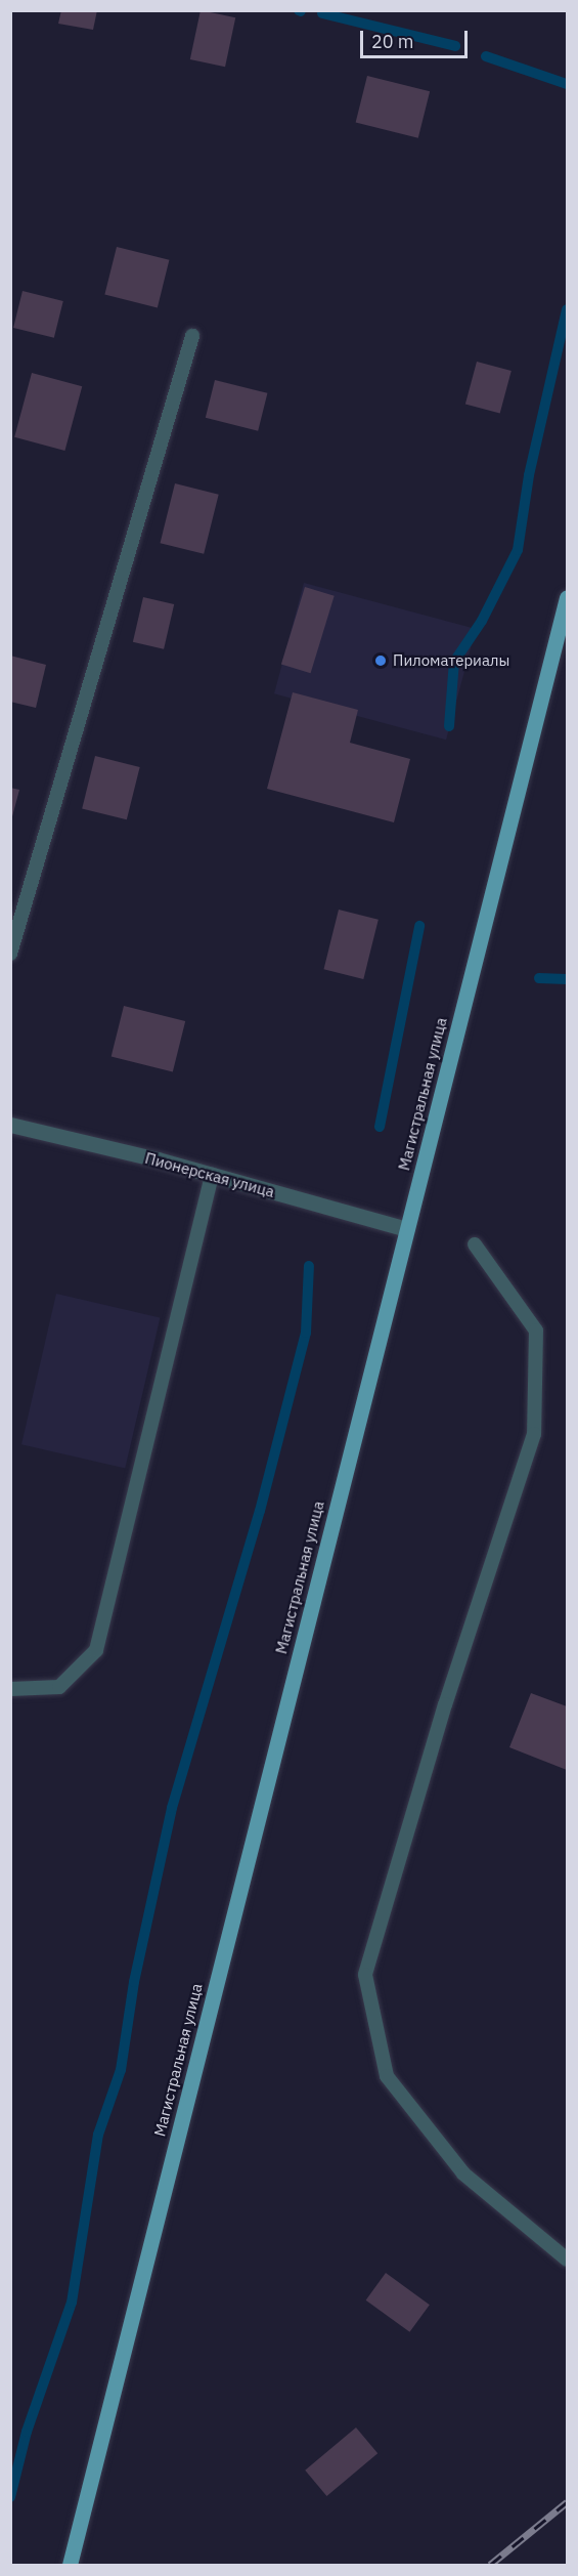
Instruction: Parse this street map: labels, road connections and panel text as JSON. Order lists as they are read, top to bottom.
{
  "streets": {
    "main road": ["Магистральная улица"],
    "street": ["Пионерская улица"]
  },
  "crossings": [
    ["Магистральная улица", "Пионерская улица"]
  ],
  "places": ["Пиломатериалы"],
  "scale_bar": "20 m"
}
